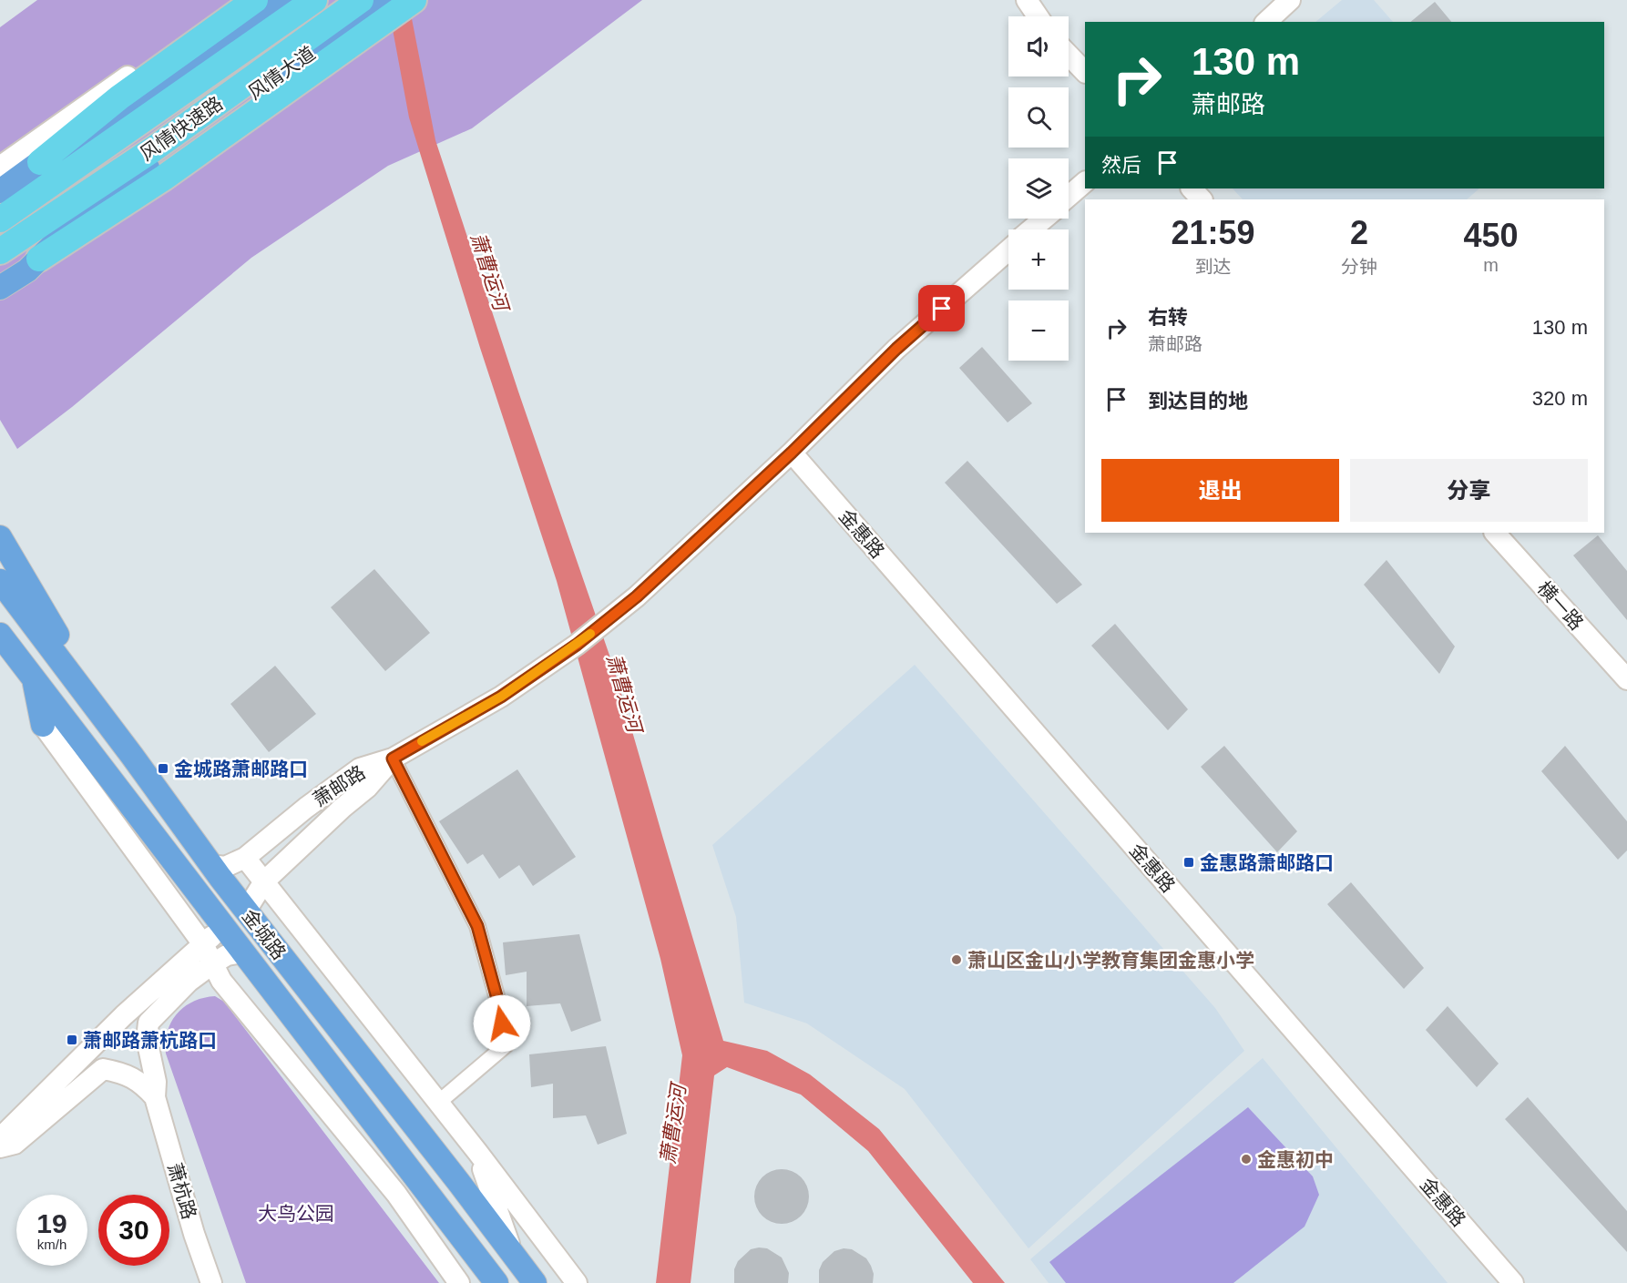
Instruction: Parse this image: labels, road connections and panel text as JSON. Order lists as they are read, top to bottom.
{
  "streets": {
    "highway": ["风情快速路"],
    "main road": [
      "金惠路",
      "横一路",
      "萧邮路",
      "金城路",
      "萧杭路"
    ]
  },
  "crossings": [
    ["金惠路", "萧邮路"],
    ["萧邮路", "金城路"]
  ],
  "water": ["萧曹运河"],
  "parks": ["大鸟公园"],
  "places": {
    "transit": ["金城路萧邮路口", "金惠路萧邮路口", "萧邮路萧杭路口"],
    "other": ["萧山区金山小学教育集团金惠小学", "金惠初中"]
  },
  "page": {
    "map_buttons": ["+", "−"],
    "turn": ["130 m", "萧邮路"],
    "then": "然后",
    "eta": [
      "21:59",
      "到达",
      "2",
      "分钟",
      "450",
      "m"
    ],
    "list": [
      {
        "name": "右转",
        "note": "萧邮路",
        "value": "130 m"
      },
      {
        "name": "到达目的地",
        "value": "320 m"
      }
    ],
    "buttons": ["退出", "分享"],
    "speed": "19 km/h",
    "limit": "30"
  }
}
